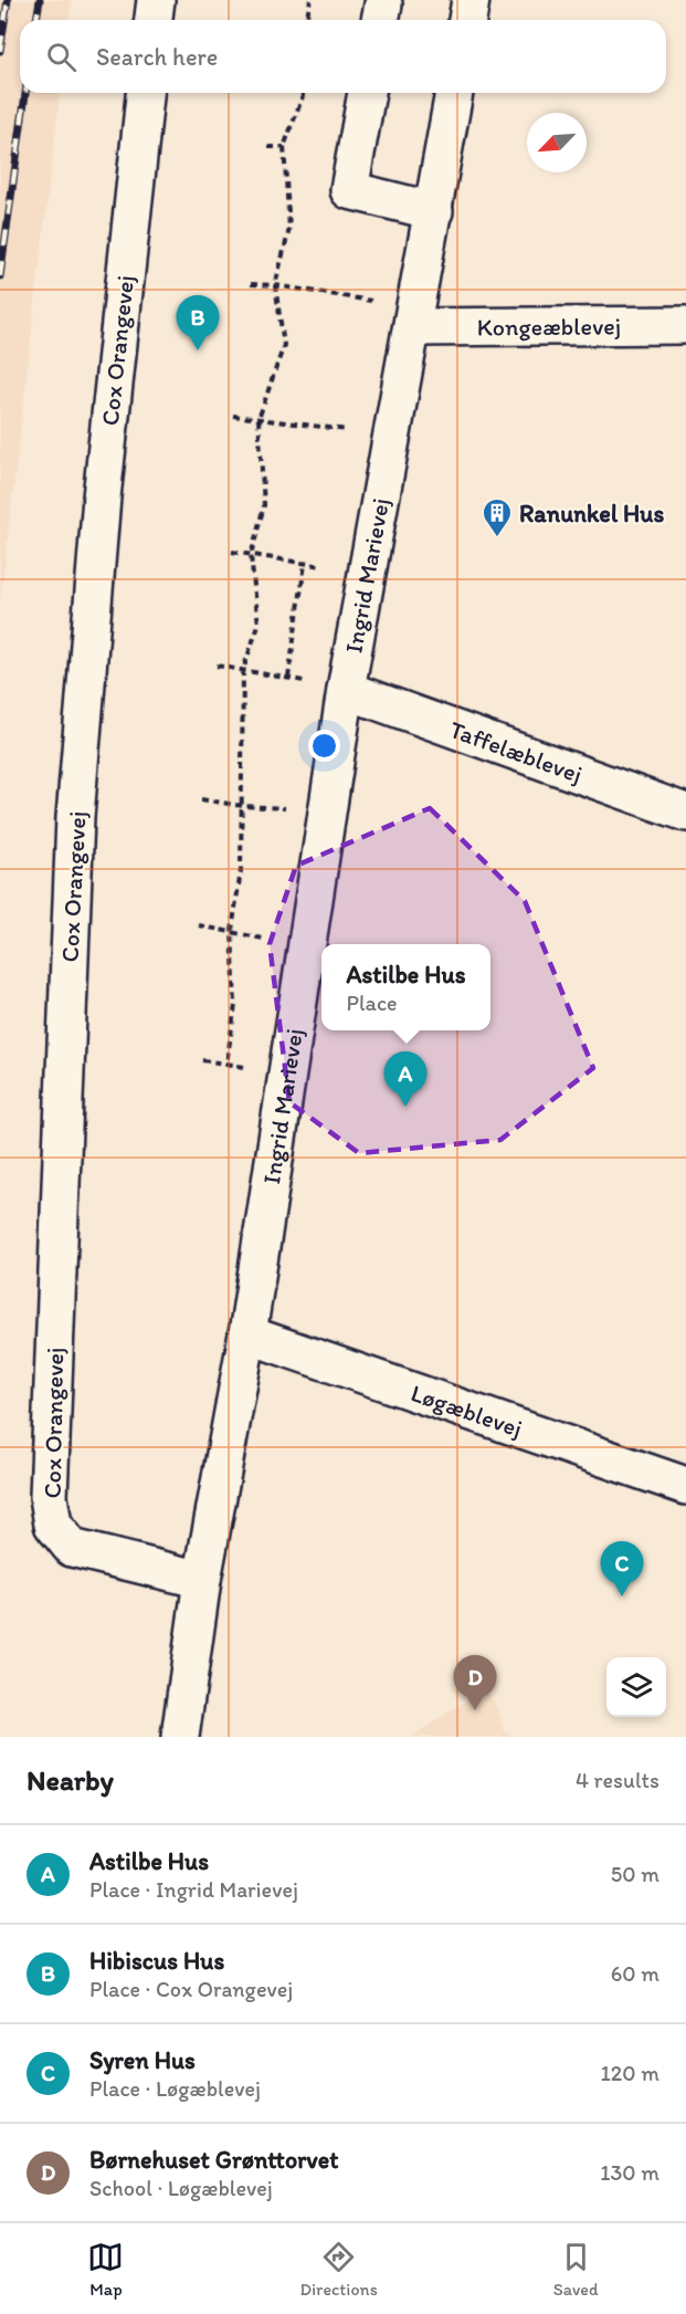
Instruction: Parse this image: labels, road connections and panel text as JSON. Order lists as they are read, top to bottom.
{
  "streets": {
    "street": [
      "Kongeæblevej",
      "Cox Orangevej",
      "Ingrid Marievej",
      "Taffelæblevej",
      "Løgæblevej"
    ]
  },
  "crossings": [
    ["Kongeæblevej", "Ingrid Marievej"],
    ["Cox Orangevej", "Ingrid Marievej"],
    ["Ingrid Marievej", "Taffelæblevej"],
    ["Ingrid Marievej", "Løgæblevej"]
  ],
  "places": {
    "building": ["Ranunkel Hus"]
  },
  "north": "bottom left",
  "page": {
    "search": "Search here",
    "pins": [
      "B",
      "A",
      "C",
      "D"
    ],
    "popup": ["Astilbe Hus", "Place"],
    "heading": ["Nearby", "4 results"],
    "list": [
      {
        "mark": "A",
        "name": "Astilbe Hus",
        "note": "Place · Ingrid Marievej",
        "value": "50 m"
      },
      {
        "mark": "B",
        "name": "Hibiscus Hus",
        "note": "Place · Cox Orangevej",
        "value": "60 m"
      },
      {
        "mark": "C",
        "name": "Syren Hus",
        "note": "Place · Løgæblevej",
        "value": "120 m"
      },
      {
        "mark": "D",
        "name": "Børnehuset Grønttorvet",
        "note": "School · Løgæblevej",
        "value": "130 m"
      }
    ],
    "nav": ["Map", "Directions", "Saved"]
  }
}
